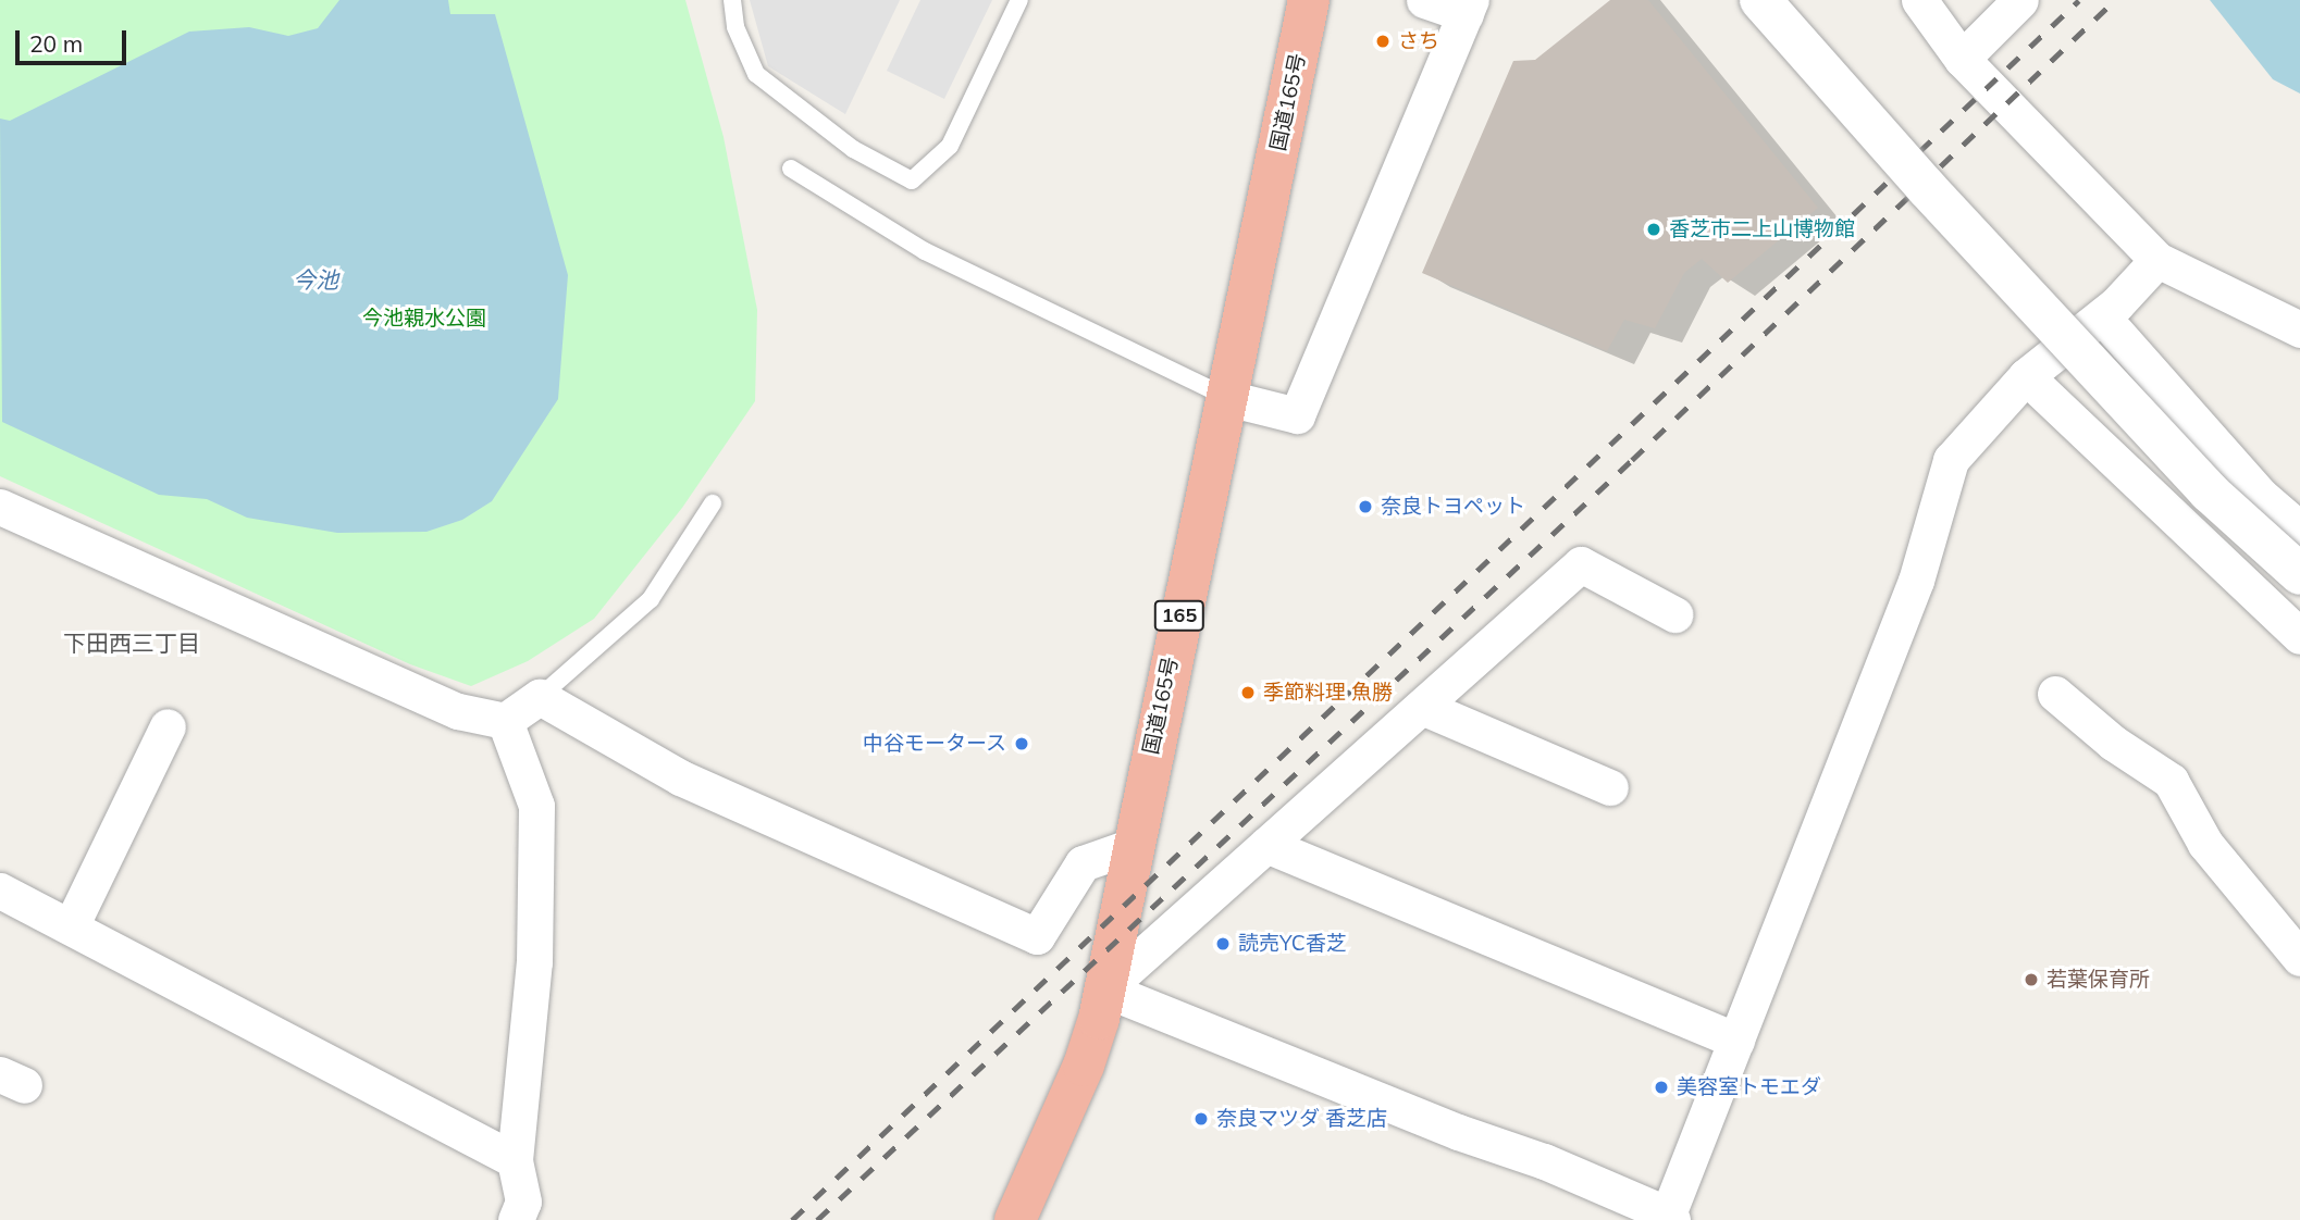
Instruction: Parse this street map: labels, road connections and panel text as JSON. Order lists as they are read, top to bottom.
{
  "streets": {
    "highway": ["国道165号", "165"]
  },
  "districts": ["下田西三丁目"],
  "water": ["今池"],
  "parks": ["今池親水公園"],
  "places": [
    "さち",
    "香芝市二上山博物館",
    "奈良トヨペット",
    "季節料理 魚勝",
    "中谷モータース",
    "読売YC香芝",
    "若葉保育所",
    "美容室トモエダ",
    "奈良マツダ 香芝店"
  ],
  "scale_bar": "20 m"
}
